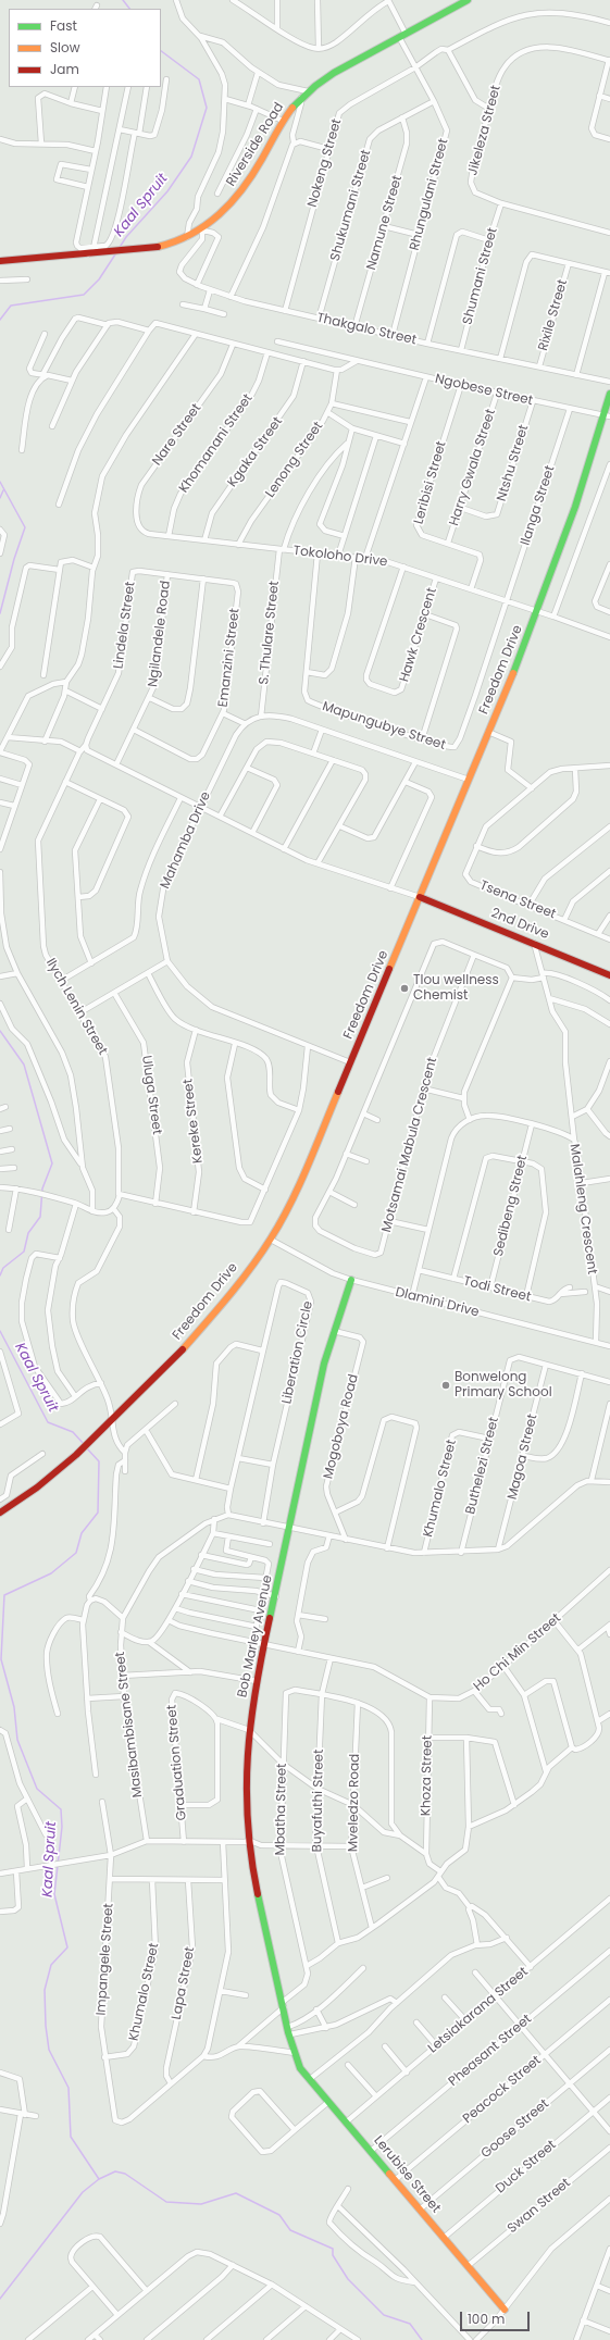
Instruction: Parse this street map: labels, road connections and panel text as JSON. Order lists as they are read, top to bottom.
{
  "streets": {
    "street": [
      "Jikeleza Street",
      "Riverside Road",
      "Nokeng Street",
      "Rhungulani Street",
      "Shukumani Street",
      "Namune Street",
      "Shumani Street",
      "Rixile Street",
      "Thakgalo Street",
      "Ngobese Street",
      "Nare Street",
      "Khomanani Street",
      "Kgaka Street",
      "Lenong Street",
      "Ntshu Street",
      "Harry Gwala Street",
      "Leribisi Street",
      "Ilanga Street",
      "Tokoloho Drive",
      "Lindela Street",
      "S. Thulare Street",
      "Ngilandele Road",
      "Hawk Crescent",
      "Emanzini Street",
      "Freedom Drive",
      "Mapungubye Street",
      "Mahamba Drive",
      "Tsena Street",
      "2nd Drive",
      "Ilych Lenin Street",
      "Uluga Street",
      "Kereke Street",
      "Motsamai Mabula Crescent",
      "Sedibeng Street",
      "Malahleng Crescent",
      "Todi Street",
      "Dlamini Drive",
      "Liberation Circle",
      "Mogoboya Road",
      "Magoa Street",
      "Buthelezi Street",
      "Khumalo Street",
      "Bob Marley Avenue",
      "Ho Chi Min Street",
      "Masibambisane Street",
      "Graduation Street",
      "Khoza Street",
      "Buyafuthi Street",
      "Mveledzo Road",
      "Mbatha Street",
      "Impangele Street",
      "Lapa Street",
      "Letsiakarana Street",
      "Pheasant Street",
      "Peacock Street",
      "Goose Street",
      "Duck Street",
      "Lerubise Street",
      "Swan Street"
    ]
  },
  "crossings": [
    ["Jikeleza Street", "Shumani Street"],
    ["Riverside Road", "Rhungulani Street"],
    ["Riverside Road", "Thakgalo Street"],
    ["Nokeng Street", "Rhungulani Street"],
    ["Nokeng Street", "Thakgalo Street"],
    ["Rhungulani Street", "Shukumani Street"],
    ["Rhungulani Street", "Thakgalo Street"],
    ["Shukumani Street", "Namune Street"],
    ["Shukumani Street", "Thakgalo Street"],
    ["Namune Street", "Thakgalo Street"],
    ["Shumani Street", "Thakgalo Street"],
    ["Rixile Street", "Thakgalo Street"],
    ["Ngobese Street", "Ntshu Street"],
    ["Ngobese Street", "Harry Gwala Street"],
    ["Ngobese Street", "Leribisi Street"],
    ["Ngobese Street", "Ilanga Street"],
    ["Ngobese Street", "Freedom Drive"],
    ["Nare Street", "Tokoloho Drive"],
    ["Khomanani Street", "Tokoloho Drive"],
    ["Kgaka Street", "Tokoloho Drive"],
    ["Lenong Street", "Tokoloho Drive"],
    ["Ntshu Street", "Harry Gwala Street"],
    ["Harry Gwala Street", "Leribisi Street"],
    ["Leribisi Street", "Tokoloho Drive"],
    ["Ilanga Street", "Tokoloho Drive"],
    ["Ilanga Street", "Mapungubye Street"],
    ["Tokoloho Drive", "S. Thulare Street"],
    ["Tokoloho Drive", "Hawk Crescent"],
    ["Tokoloho Drive", "Freedom Drive"],
    ["Tokoloho Drive", "Mapungubye Street"],
    ["Lindela Street", "Emanzini Street"],
    ["Lindela Street", "Ilych Lenin Street"],
    ["Ngilandele Road", "Emanzini Street"],
    ["Freedom Drive", "Mahamba Drive"],
    ["Freedom Drive", "2nd Drive"],
    ["Freedom Drive", "Dlamini Drive"],
    ["Sedibeng Street", "Malahleng Crescent"],
    ["Sedibeng Street", "Todi Street"],
    ["Malahleng Crescent", "Todi Street"],
    ["Malahleng Crescent", "Dlamini Drive"],
    ["Dlamini Drive", "Bob Marley Avenue"],
    ["Liberation Circle", "Masibambisane Street"],
    ["Mogoboya Road", "Bob Marley Avenue"],
    ["Mogoboya Road", "Masibambisane Street"],
    ["Magoa Street", "Buthelezi Street"],
    ["Magoa Street", "Masibambisane Street"],
    ["Buthelezi Street", "Khumalo Street"],
    ["Buthelezi Street", "Masibambisane Street"],
    ["Khumalo Street", "Masibambisane Street"],
    ["Khumalo Street", "Impangele Street"],
    ["Bob Marley Avenue", "Ho Chi Min Street"],
    ["Bob Marley Avenue", "Masibambisane Street"],
    ["Bob Marley Avenue", "Mbatha Street"],
    ["Bob Marley Avenue", "Lerubise Street"],
    ["Ho Chi Min Street", "Khoza Street"],
    ["Ho Chi Min Street", "Buyafuthi Street"],
    ["Buyafuthi Street", "Mbatha Street"],
    ["Impangele Street", "Lapa Street"],
    ["Letsiakarana Street", "Lerubise Street"],
    ["Pheasant Street", "Lerubise Street"],
    ["Peacock Street", "Lerubise Street"],
    ["Goose Street", "Lerubise Street"],
    ["Duck Street", "Lerubise Street"],
    ["Lerubise Street", "Swan Street"]
  ],
  "water": ["Kaal Spruit"],
  "places": ["Tlou wellness Chemist", "Bonwelong Primary School"],
  "legend": ["Fast", "Slow", "Jam"],
  "scale_bar": "100 m"
}
